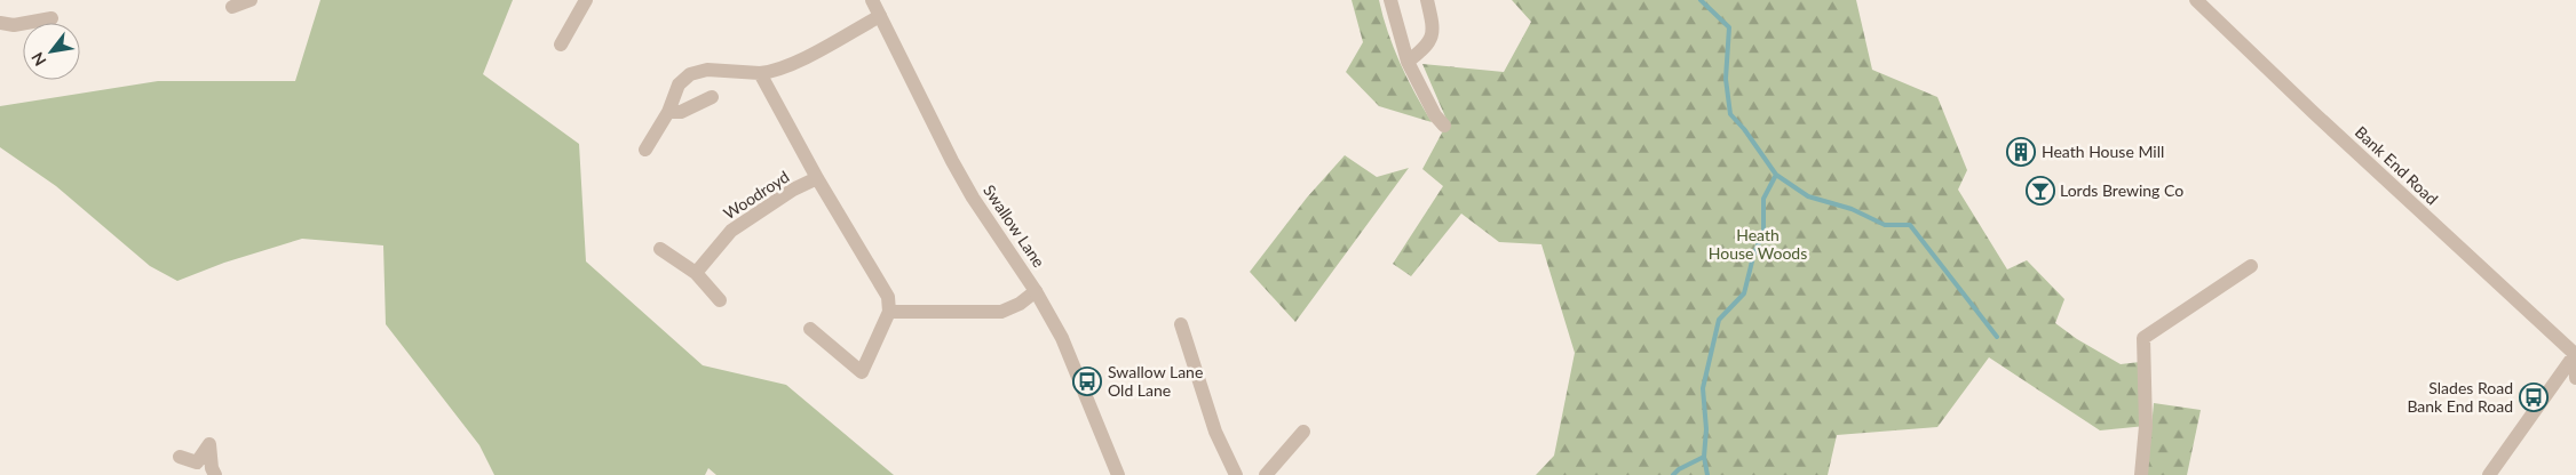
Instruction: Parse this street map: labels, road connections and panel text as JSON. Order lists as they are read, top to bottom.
{
  "streets": {
    "street": ["Bank End Road", "Woodroyd", "Swallow Lane"]
  },
  "parks": ["Heath House Woods"],
  "places": {
    "building": ["Heath House Mill"],
    "bar": ["Lords Brewing Co"],
    "bus stop": ["Swallow Lane Old Lane", "Slades Road Bank End Road"]
  },
  "north": "bottom left"
}
